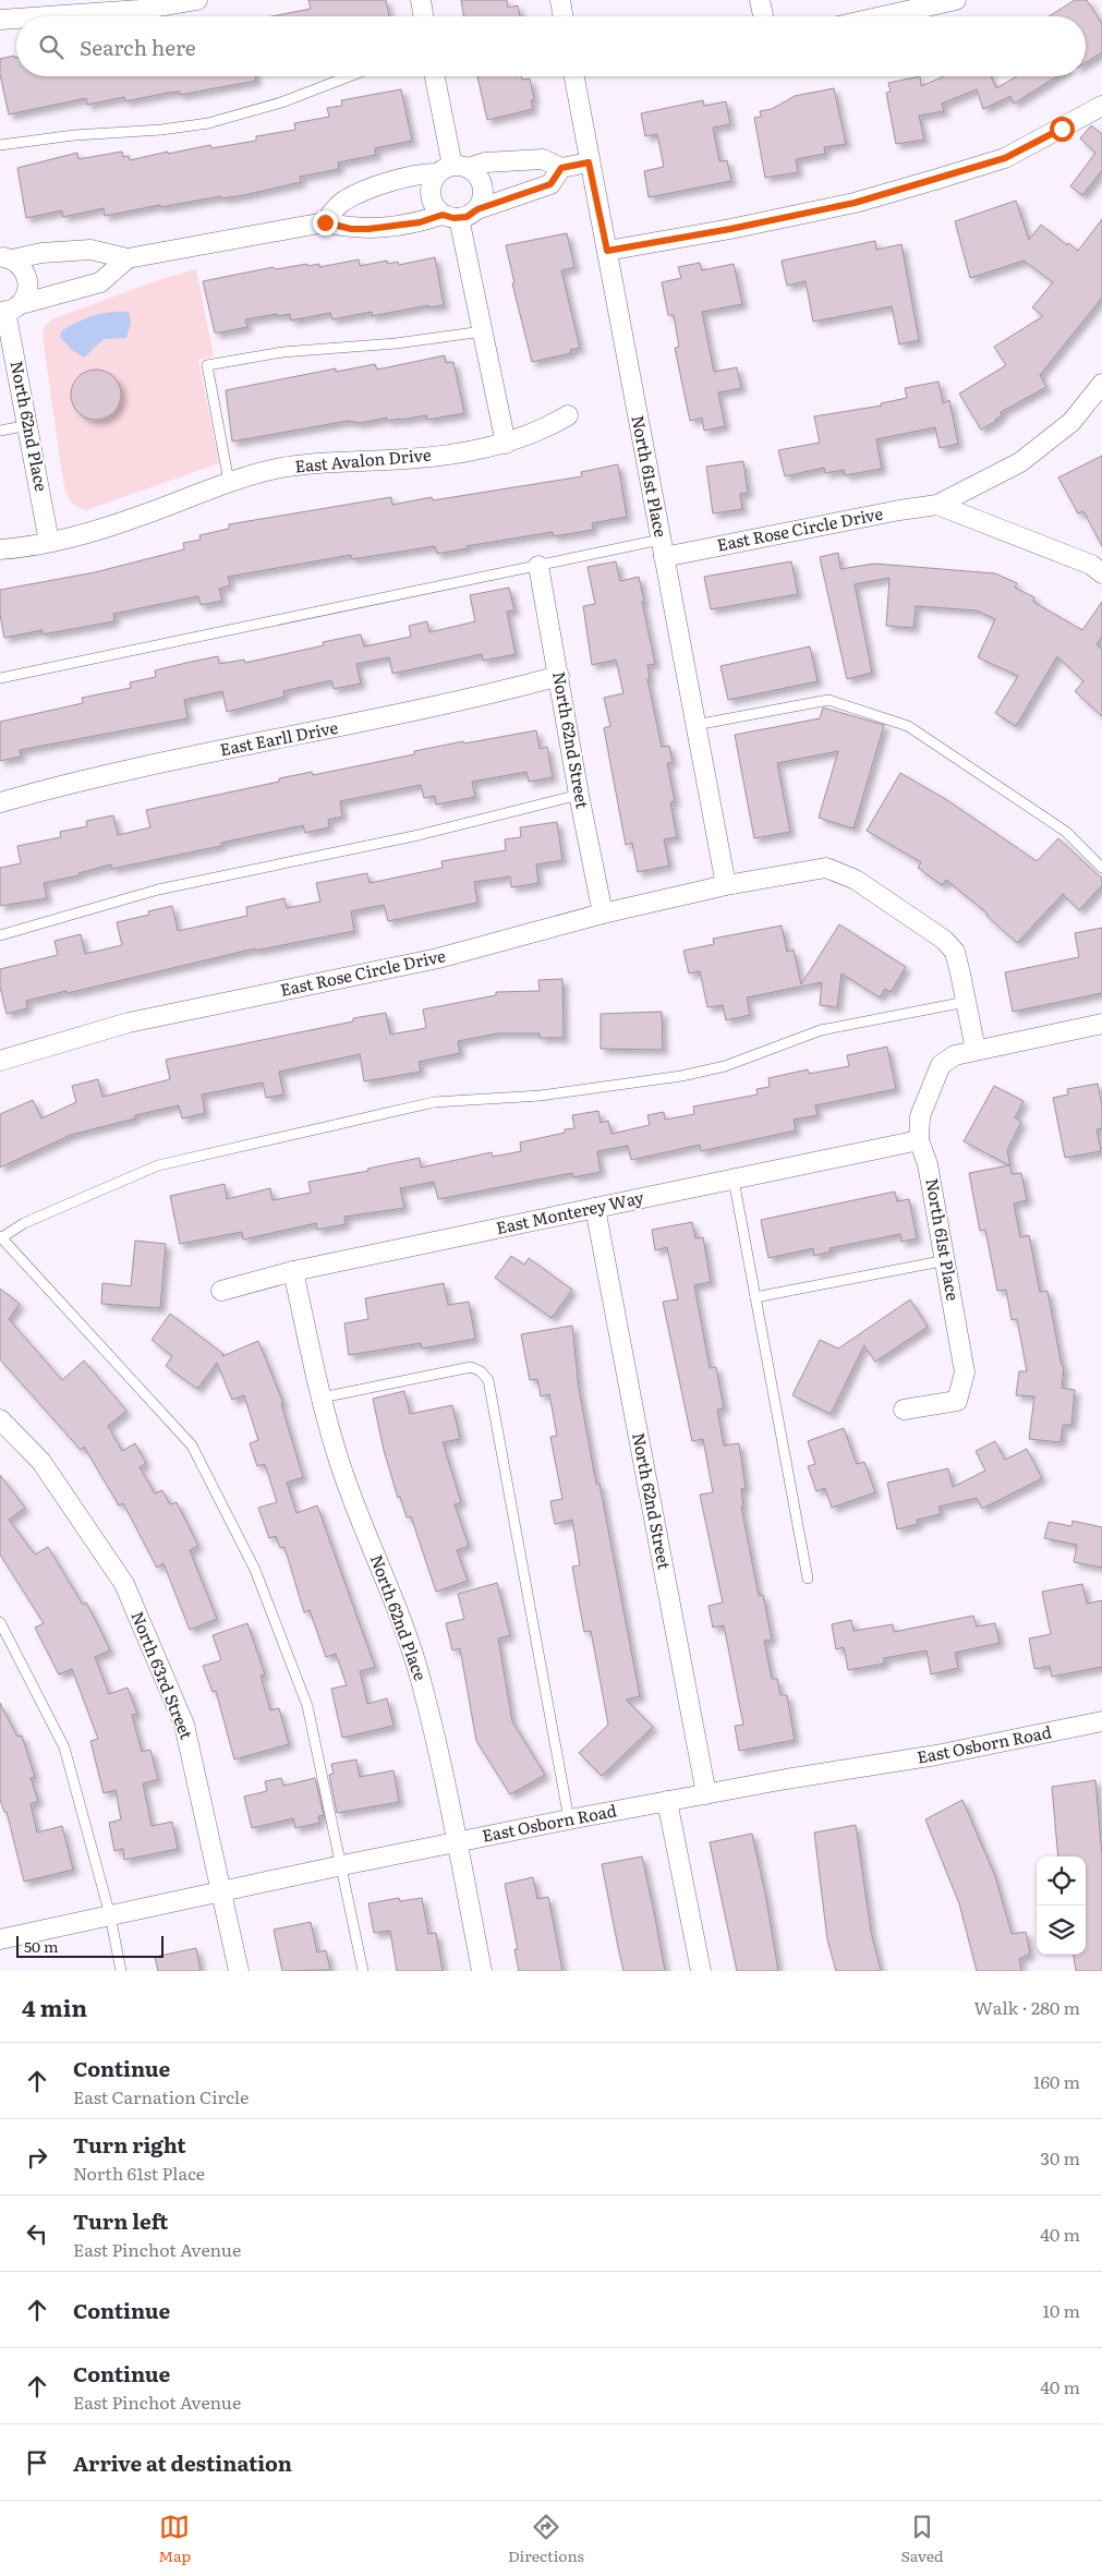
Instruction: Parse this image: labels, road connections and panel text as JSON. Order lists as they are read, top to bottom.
{
  "streets": {
    "street": [
      "North 62nd Place",
      "East Avalon Drive",
      "North 61st Place",
      "East Rose Circle Drive",
      "East Earll Drive",
      "North 62nd Street",
      "East Monterey Way",
      "North 63rd Street",
      "East Osborn Road"
    ]
  },
  "crossings": [
    ["North 62nd Place", "East Avalon Drive"],
    ["North 62nd Place", "East Monterey Way"],
    ["North 62nd Place", "East Osborn Road"],
    ["North 61st Place", "East Rose Circle Drive"],
    ["North 61st Place", "East Monterey Way"],
    ["East Rose Circle Drive", "North 62nd Street"],
    ["East Earll Drive", "North 62nd Street"],
    ["North 62nd Street", "East Monterey Way"],
    ["North 62nd Street", "East Osborn Road"],
    ["North 63rd Street", "East Osborn Road"]
  ],
  "scale_bar": "50 m",
  "page": {
    "search": "Search here",
    "scale": "50 m",
    "heading": ["4 min", "Walk · 280 m"],
    "list": [
      ["Continue", "East Carnation Circle", "160 m"],
      ["Turn right", "North 61st Place", "30 m"],
      ["Turn left", "East Pinchot Avenue", "40 m"],
      ["Continue", "10 m"],
      ["Continue", "East Pinchot Avenue", "40 m"],
      "Arrive at destination"
    ],
    "nav": ["Map", "Directions", "Saved"]
  }
}
